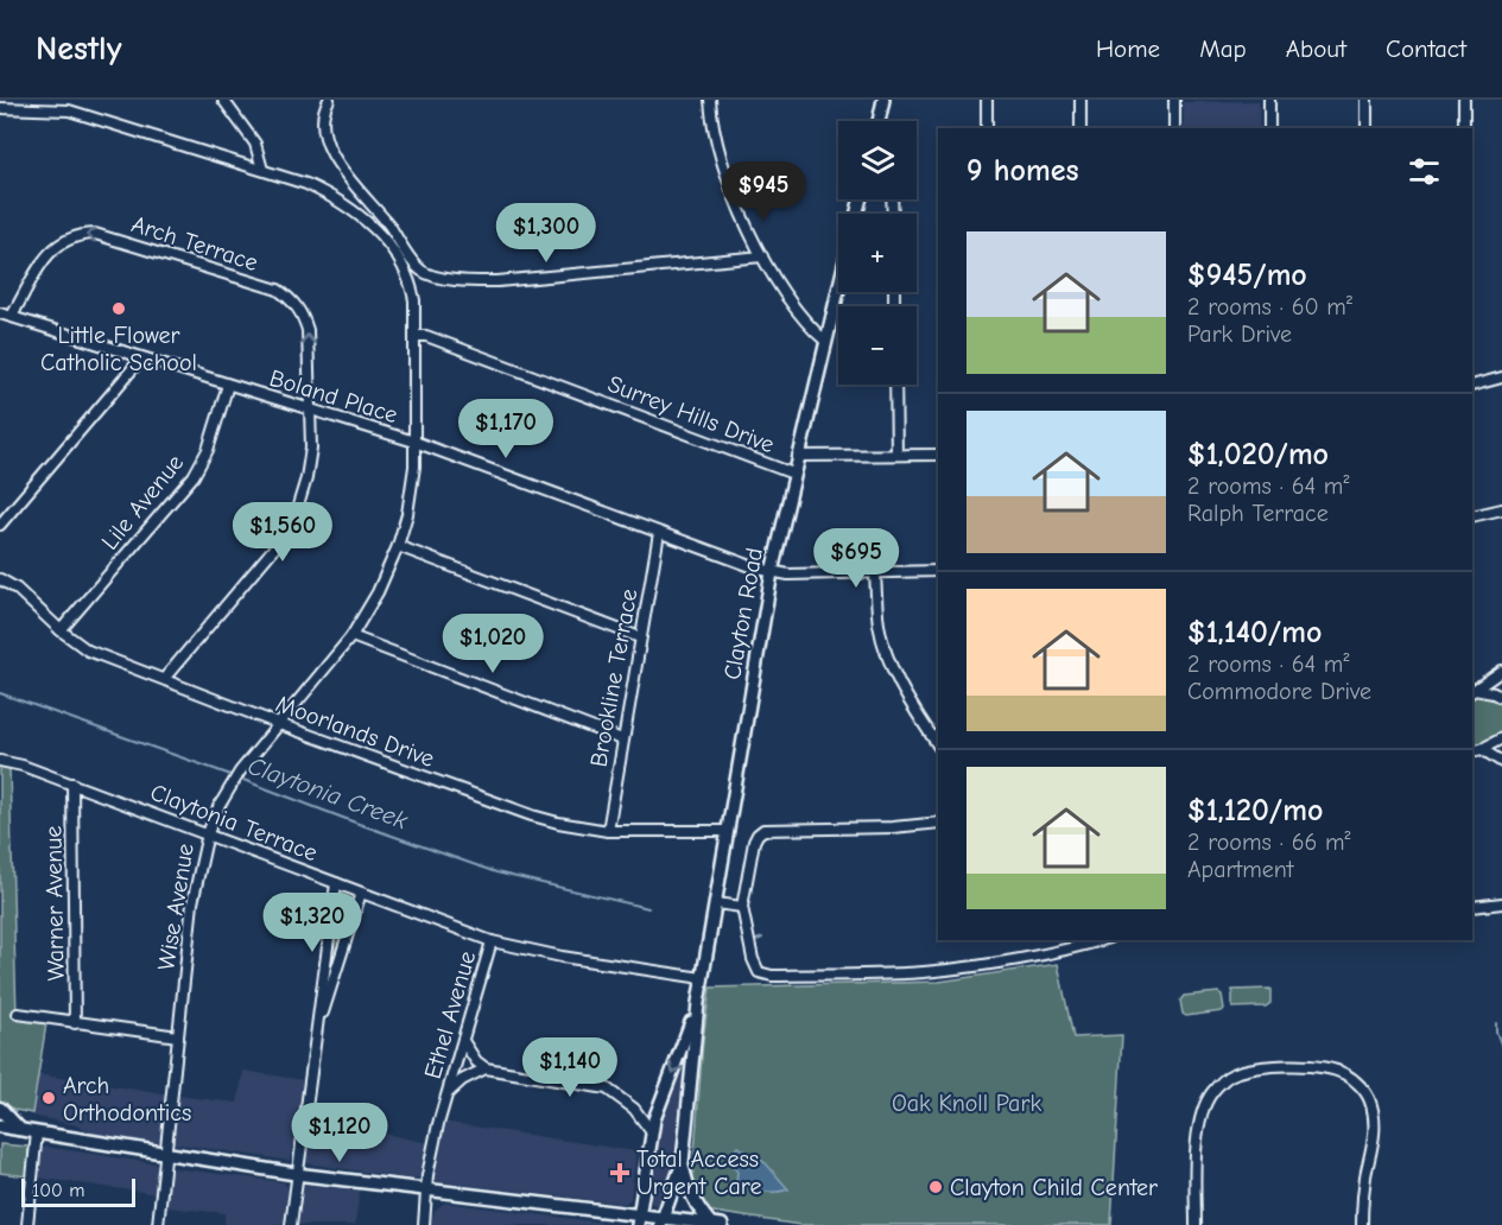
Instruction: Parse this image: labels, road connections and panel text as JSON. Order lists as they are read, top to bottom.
{
  "streets": {
    "main road": ["Clayton Road"],
    "street": [
      "Arch Terrace",
      "Boland Place",
      "Surrey Hills Drive",
      "Lile Avenue",
      "Brookline Terrace",
      "Moorlands Drive",
      "Claytonia Terrace",
      "Warner Avenue",
      "Wise Avenue",
      "Ethel Avenue"
    ]
  },
  "crossings": [
    ["Arch Terrace", "Boland Place"],
    ["Arch Terrace", "Moorlands Drive"],
    ["Boland Place", "Lile Avenue"],
    ["Boland Place", "Clayton Road"],
    ["Boland Place", "Brookline Terrace"],
    ["Boland Place", "Wise Avenue"],
    ["Surrey Hills Drive", "Clayton Road"],
    ["Surrey Hills Drive", "Wise Avenue"],
    ["Lile Avenue", "Moorlands Drive"],
    ["Clayton Road", "Moorlands Drive"],
    ["Clayton Road", "Claytonia Terrace"],
    ["Brookline Terrace", "Moorlands Drive"],
    ["Moorlands Drive", "Wise Avenue"],
    ["Claytonia Terrace", "Warner Avenue"],
    ["Claytonia Terrace", "Wise Avenue"],
    ["Claytonia Terrace", "Ethel Avenue"]
  ],
  "water": ["Claytonia Creek"],
  "parks": ["Oak Knoll Park"],
  "places": {
    "other": ["Little Flower Catholic School", "Arch Orthodontics", "Clayton Child Center"],
    "health": ["Total Access Urgent Care"]
  },
  "scale_bar": "100 m",
  "page": {
    "header": "Nestly",
    "nav": [
      "Home",
      "Map",
      "About",
      "Contact"
    ],
    "map_buttons": ["+", "−"],
    "heading": "9 homes",
    "price": [
      "$945",
      "$1,300",
      "$1,170",
      "$1,560",
      "$695",
      "$1,020",
      "$1,320",
      "$1,140",
      "$1,120"
    ],
    "list": [
      {
        "name": "$945/mo",
        "note": "2 rooms · 60 m² · Park Drive"
      },
      {
        "name": "$1,020/mo",
        "note": "2 rooms · 64 m² · Ralph Terrace"
      },
      {
        "name": "$1,140/mo",
        "note": "2 rooms · 64 m² · Commodore Drive"
      },
      {
        "name": "$1,120/mo",
        "note": "2 rooms · 66 m² · Apartment"
      }
    ],
    "scale": "100 m"
  }
}
